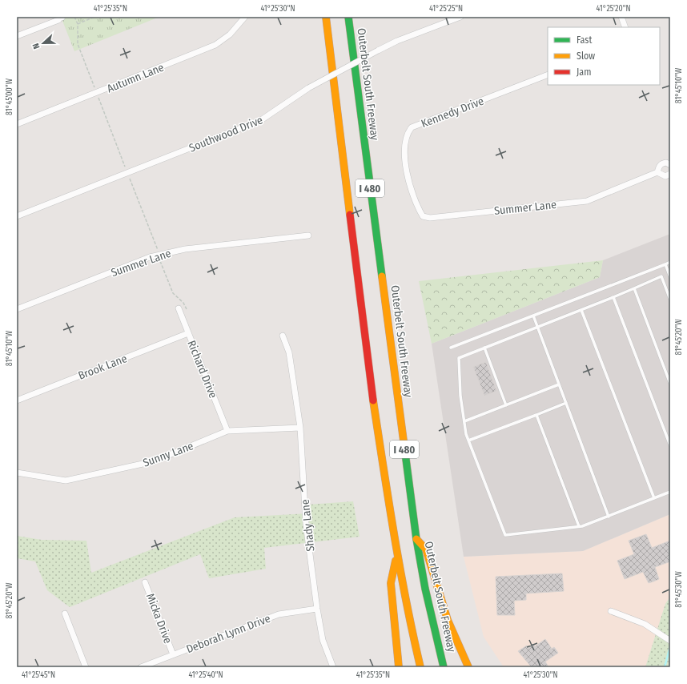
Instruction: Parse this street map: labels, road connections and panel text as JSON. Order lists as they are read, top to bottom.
{
  "streets": {
    "highway": ["Outerbelt South Freeway", "I 480"],
    "street": [
      "Autumn Lane",
      "Kennedy Drive",
      "Southwood Drive",
      "Summer Lane",
      "Brook Lane",
      "Richard Drive",
      "Sunny Lane",
      "Shady Lane",
      "Micka Drive",
      "Deborah Lynn Drive"
    ]
  },
  "crossings": [
    ["Kennedy Drive", "Summer Lane"],
    ["Brook Lane", "Richard Drive"],
    ["Richard Drive", "Sunny Lane"],
    ["Sunny Lane", "Shady Lane"],
    ["Shady Lane", "Deborah Lynn Drive"],
    ["Micka Drive", "Deborah Lynn Drive"]
  ],
  "legend": ["Fast", "Slow", "Jam"],
  "north": "left",
  "coordinates": [
    "41°25'35\"N",
    "41°25'30\"N",
    "41°25'25\"N",
    "41°25'20\"N",
    "81°45'10\"W",
    "81°45'00\"W",
    "81°45'20\"W",
    "81°45'30\"W",
    "41°25'45\"N",
    "41°25'40\"N"
  ]
}
